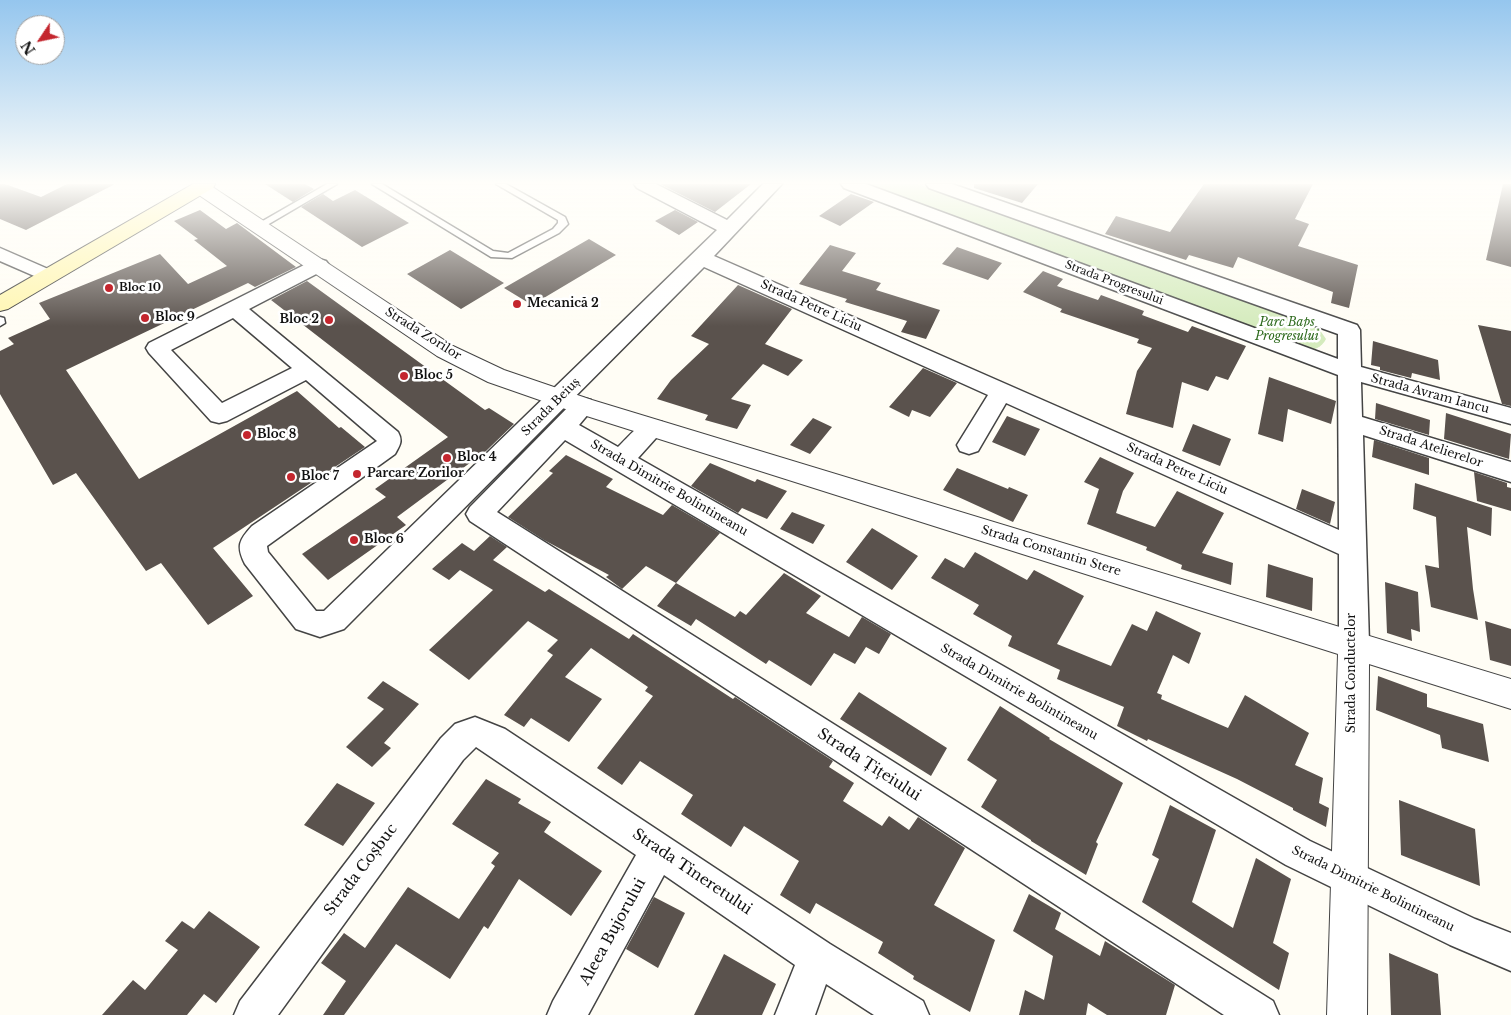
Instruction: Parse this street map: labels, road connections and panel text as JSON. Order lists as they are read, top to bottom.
{
  "streets": {
    "street": [
      "Strada Progresului",
      "Strada Petre Liciu",
      "Strada Zorilor",
      "Strada Avram Iancu",
      "Strada Beiuș",
      "Strada Atelierelor",
      "Strada Dimitrie Bolintineanu",
      "Strada Constantin Stere",
      "Strada Conductelor",
      "Strada Țițeiului",
      "Strada Coșbuc",
      "Strada Tineretului",
      "Aleea Bujorului"
    ]
  },
  "crossings": [
    ["Strada Progresului", "Strada Avram Iancu"],
    ["Strada Progresului", "Strada Conductelor"],
    ["Strada Petre Liciu", "Strada Beiuș"],
    ["Strada Petre Liciu", "Strada Conductelor"],
    ["Strada Zorilor", "Strada Beiuș"],
    ["Strada Zorilor", "Strada Dimitrie Bolintineanu"],
    ["Strada Zorilor", "Strada Constantin Stere"],
    ["Strada Zorilor", "Strada Țițeiului"],
    ["Strada Avram Iancu", "Strada Conductelor"],
    ["Strada Beiuș", "Strada Dimitrie Bolintineanu"],
    ["Strada Beiuș", "Strada Constantin Stere"],
    ["Strada Beiuș", "Strada Țițeiului"],
    ["Strada Atelierelor", "Strada Conductelor"],
    ["Strada Dimitrie Bolintineanu", "Strada Constantin Stere"],
    ["Strada Dimitrie Bolintineanu", "Strada Conductelor"],
    ["Strada Dimitrie Bolintineanu", "Strada Țițeiului"],
    ["Strada Constantin Stere", "Strada Conductelor"],
    ["Strada Constantin Stere", "Strada Țițeiului"],
    ["Strada Coșbuc", "Strada Tineretului"],
    ["Strada Tineretului", "Aleea Bujorului"]
  ],
  "parks": ["Parc Baps Progresului"],
  "places": [
    "Bloc 10",
    "Mecanică 2",
    "Bloc 9",
    "Bloc 2",
    "Bloc 5",
    "Bloc 8",
    "Bloc 4",
    "Parcare Zorilor",
    "Bloc 7",
    "Bloc 6"
  ],
  "north": "bottom left"
}
